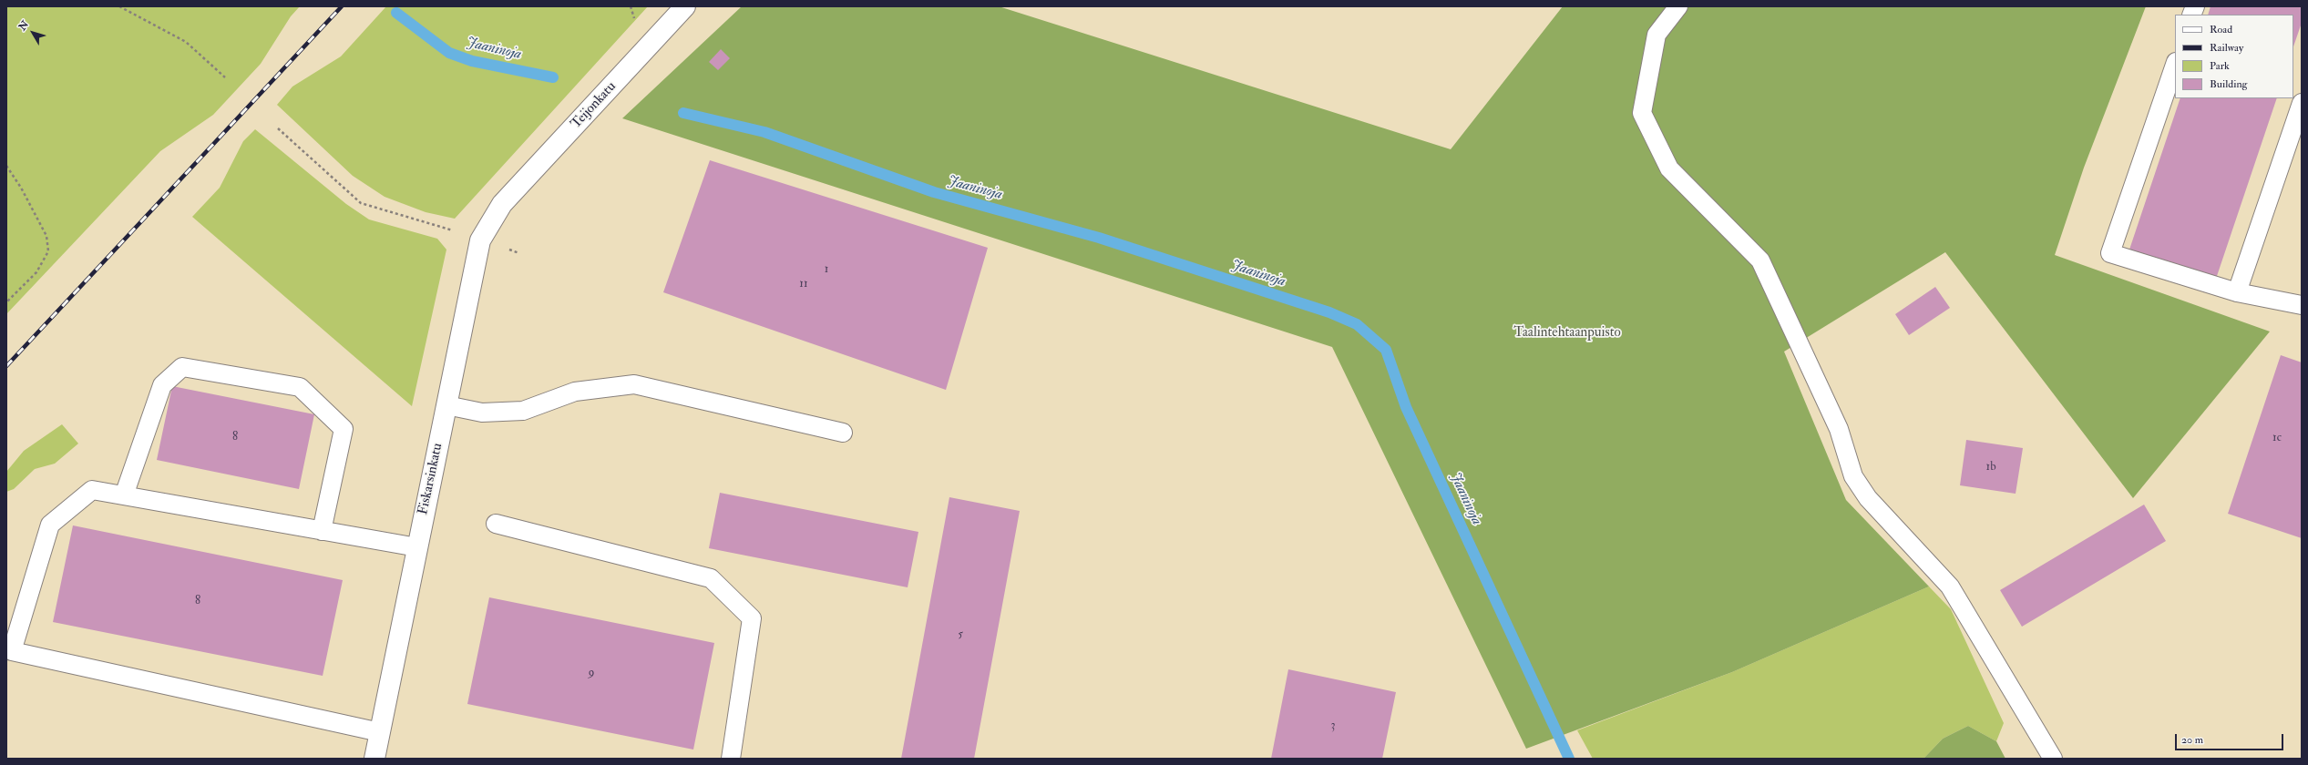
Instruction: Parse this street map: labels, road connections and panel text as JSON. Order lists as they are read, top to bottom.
{
  "streets": {
    "street": ["Teijonkatu", "Fiskarsinkatu"]
  },
  "crossings": [
    ["Teijonkatu", "Fiskarsinkatu"]
  ],
  "water": ["Jaaninoja"],
  "parks": ["Taalintehtaanpuisto"],
  "house_numbers": [
    "1",
    "11",
    "8",
    "1c",
    "1b",
    "8",
    "5",
    "9",
    "3"
  ],
  "legend": [
    "Road",
    "Railway",
    "Park",
    "Building"
  ],
  "scale_bar": "20 m",
  "north": "top left"
}
